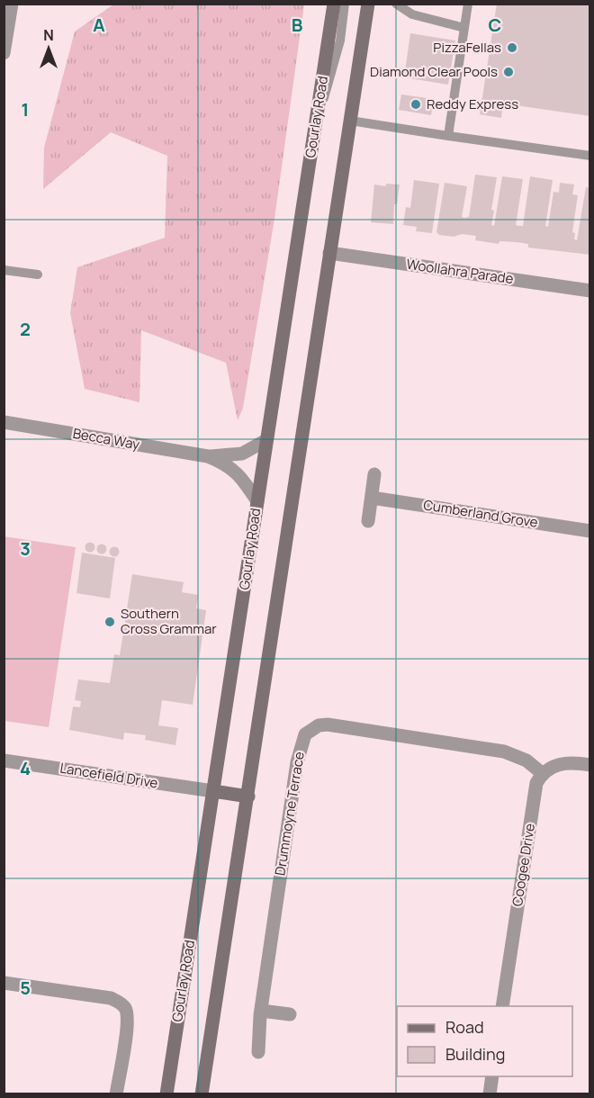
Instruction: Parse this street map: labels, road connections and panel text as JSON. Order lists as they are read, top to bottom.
{
  "streets": {
    "main road": ["Gourlay Road"],
    "street": [
      "Woollahra Parade",
      "Becca Way",
      "Cumberland Grove",
      "Lancefield Drive",
      "Drummoyne Terrace",
      "Coogee Drive"
    ]
  },
  "crossings": [
    ["Gourlay Road", "Becca Way"],
    ["Gourlay Road", "Lancefield Drive"],
    ["Drummoyne Terrace", "Coogee Drive"]
  ],
  "places": [
    "PizzaFellas",
    "Diamond Clear Pools",
    "Reddy Express",
    "Southern Cross Grammar"
  ],
  "legend": ["Road", "Building"],
  "north": "top",
  "grid": {
    "columns": ["A", "B", "C"],
    "rows": [
      "1",
      "2",
      "3",
      "4",
      "5"
    ]
  }
}
